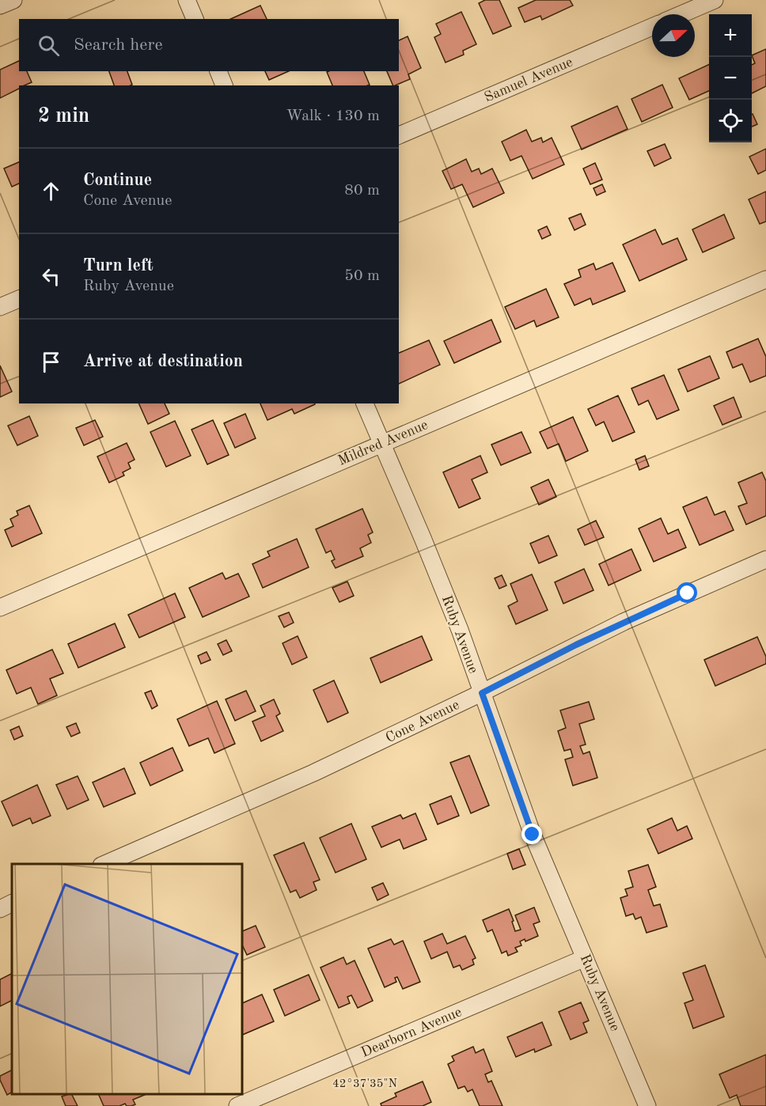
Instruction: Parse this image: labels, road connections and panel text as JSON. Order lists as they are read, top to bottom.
{
  "streets": {
    "street": [
      "Samuel Avenue",
      "Mildred Avenue",
      "Ruby Avenue",
      "Cone Avenue",
      "Dearborn Avenue"
    ]
  },
  "crossings": [
    ["Mildred Avenue", "Ruby Avenue"],
    ["Ruby Avenue", "Cone Avenue"],
    ["Ruby Avenue", "Dearborn Avenue"]
  ],
  "north": "right",
  "page": {
    "map_buttons": ["+", "−"],
    "search": "Search here",
    "heading": ["2 min", "Walk · 130 m"],
    "list": [
      ["Continue", "Cone Avenue", "80 m"],
      ["Turn left", "Ruby Avenue", "50 m"],
      "Arrive at destination"
    ]
  },
  "coordinates": ["42°37'35\"N"]
}
